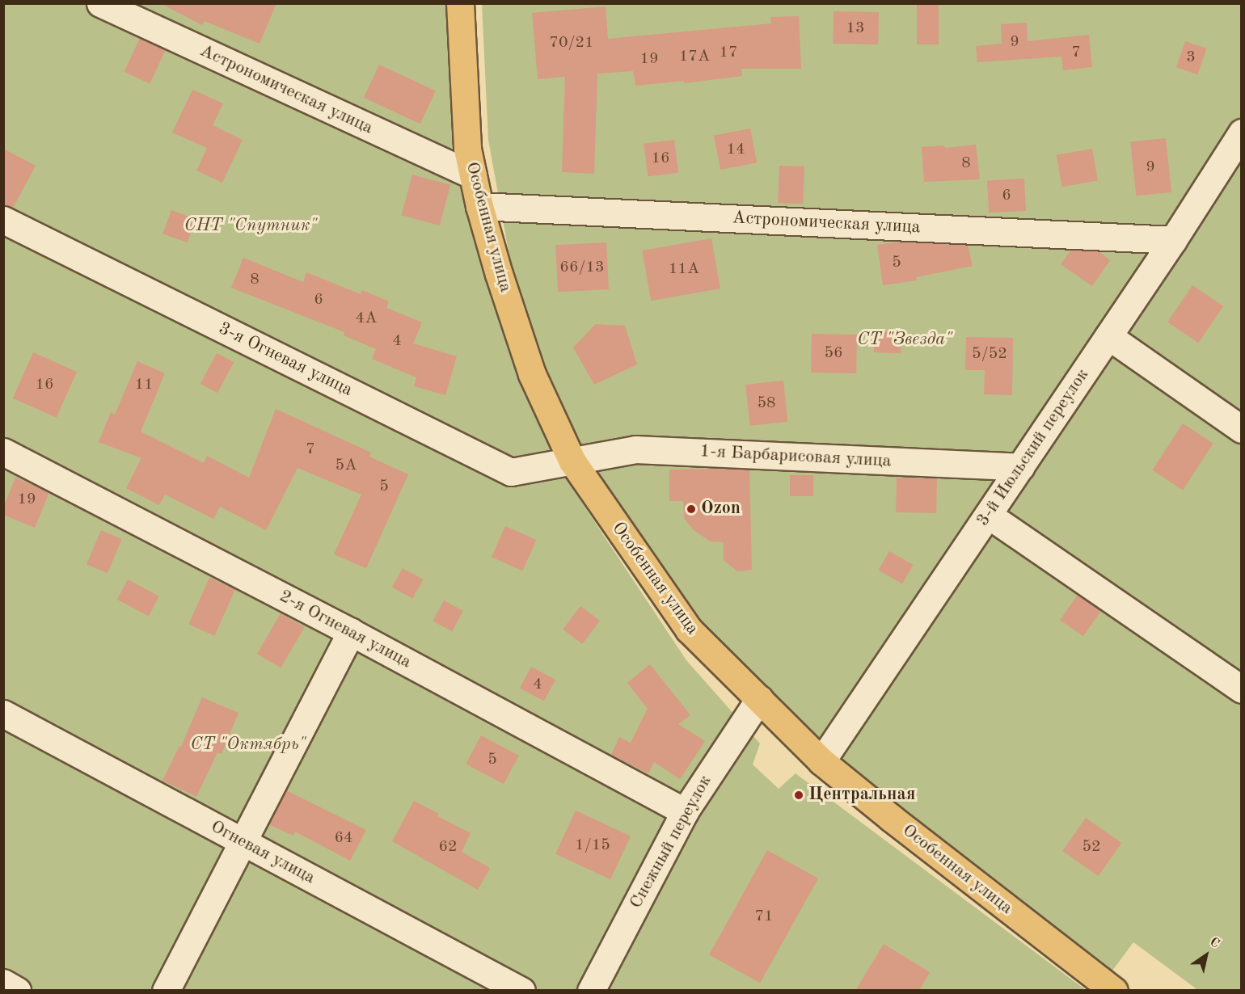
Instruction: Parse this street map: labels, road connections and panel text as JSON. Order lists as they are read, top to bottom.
{
  "streets": {
    "main road": ["Особенная улица"],
    "street": [
      "Астрономическая улица",
      "3-я Огневая улица",
      "3-й Июльский переулок",
      "1-я Барбарисовая улица",
      "2-я Огневая улица",
      "Снежный переулок",
      "Огневая улица"
    ]
  },
  "crossings": [
    ["Астрономическая улица", "Особенная улица"],
    ["Астрономическая улица", "3-й Июльский переулок"],
    ["Особенная улица", "3-я Огневая улица"],
    ["Особенная улица", "3-й Июльский переулок"],
    ["Особенная улица", "1-я Барбарисовая улица"],
    ["Особенная улица", "Снежный переулок"],
    ["3-я Огневая улица", "1-я Барбарисовая улица"],
    ["3-й Июльский переулок", "1-я Барбарисовая улица"],
    ["2-я Огневая улица", "Снежный переулок"]
  ],
  "parks": ["СНТ \"Спутник\"", "СТ \"Звезда\"", "СТ \"Октябрь\""],
  "places": ["Ozon", "Центральная"],
  "house_numbers": [
    "13",
    "9",
    "70/21",
    "17",
    "7",
    "17А",
    "3",
    "19",
    "14",
    "16",
    "8",
    "9",
    "6",
    "5",
    "66/13",
    "11А",
    "8",
    "6",
    "4А",
    "4",
    "56",
    "5/52",
    "16",
    "11",
    "58",
    "7",
    "5А",
    "5",
    "19",
    "4",
    "5",
    "64",
    "1/15",
    "62",
    "52",
    "71"
  ],
  "north": "top right"
}
